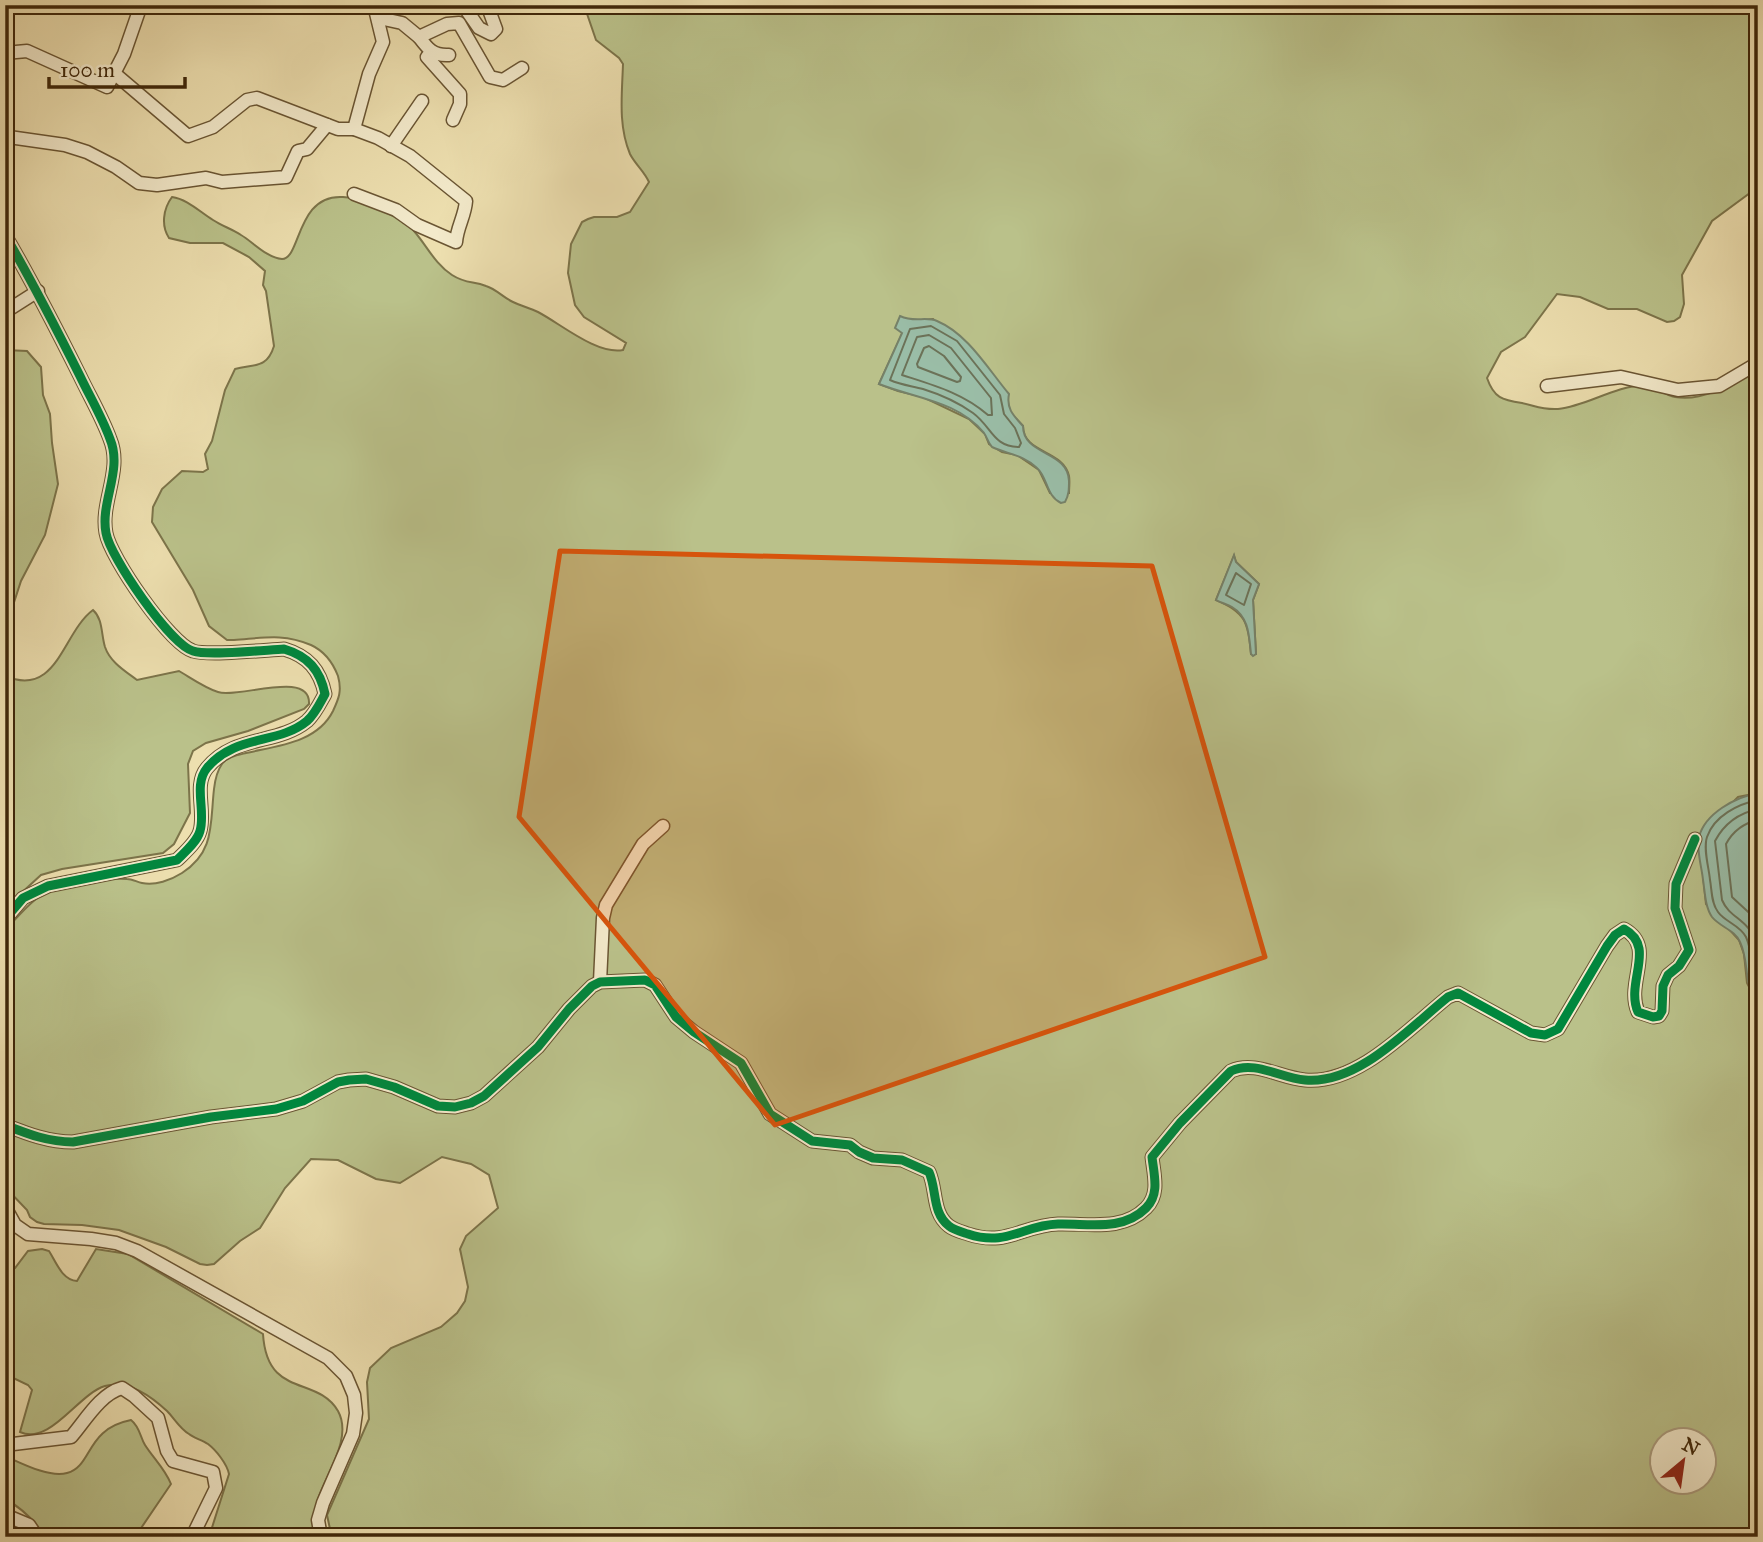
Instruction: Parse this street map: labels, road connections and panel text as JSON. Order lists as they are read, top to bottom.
{
  "scale_bar": "100 m",
  "north": "top right"
}
